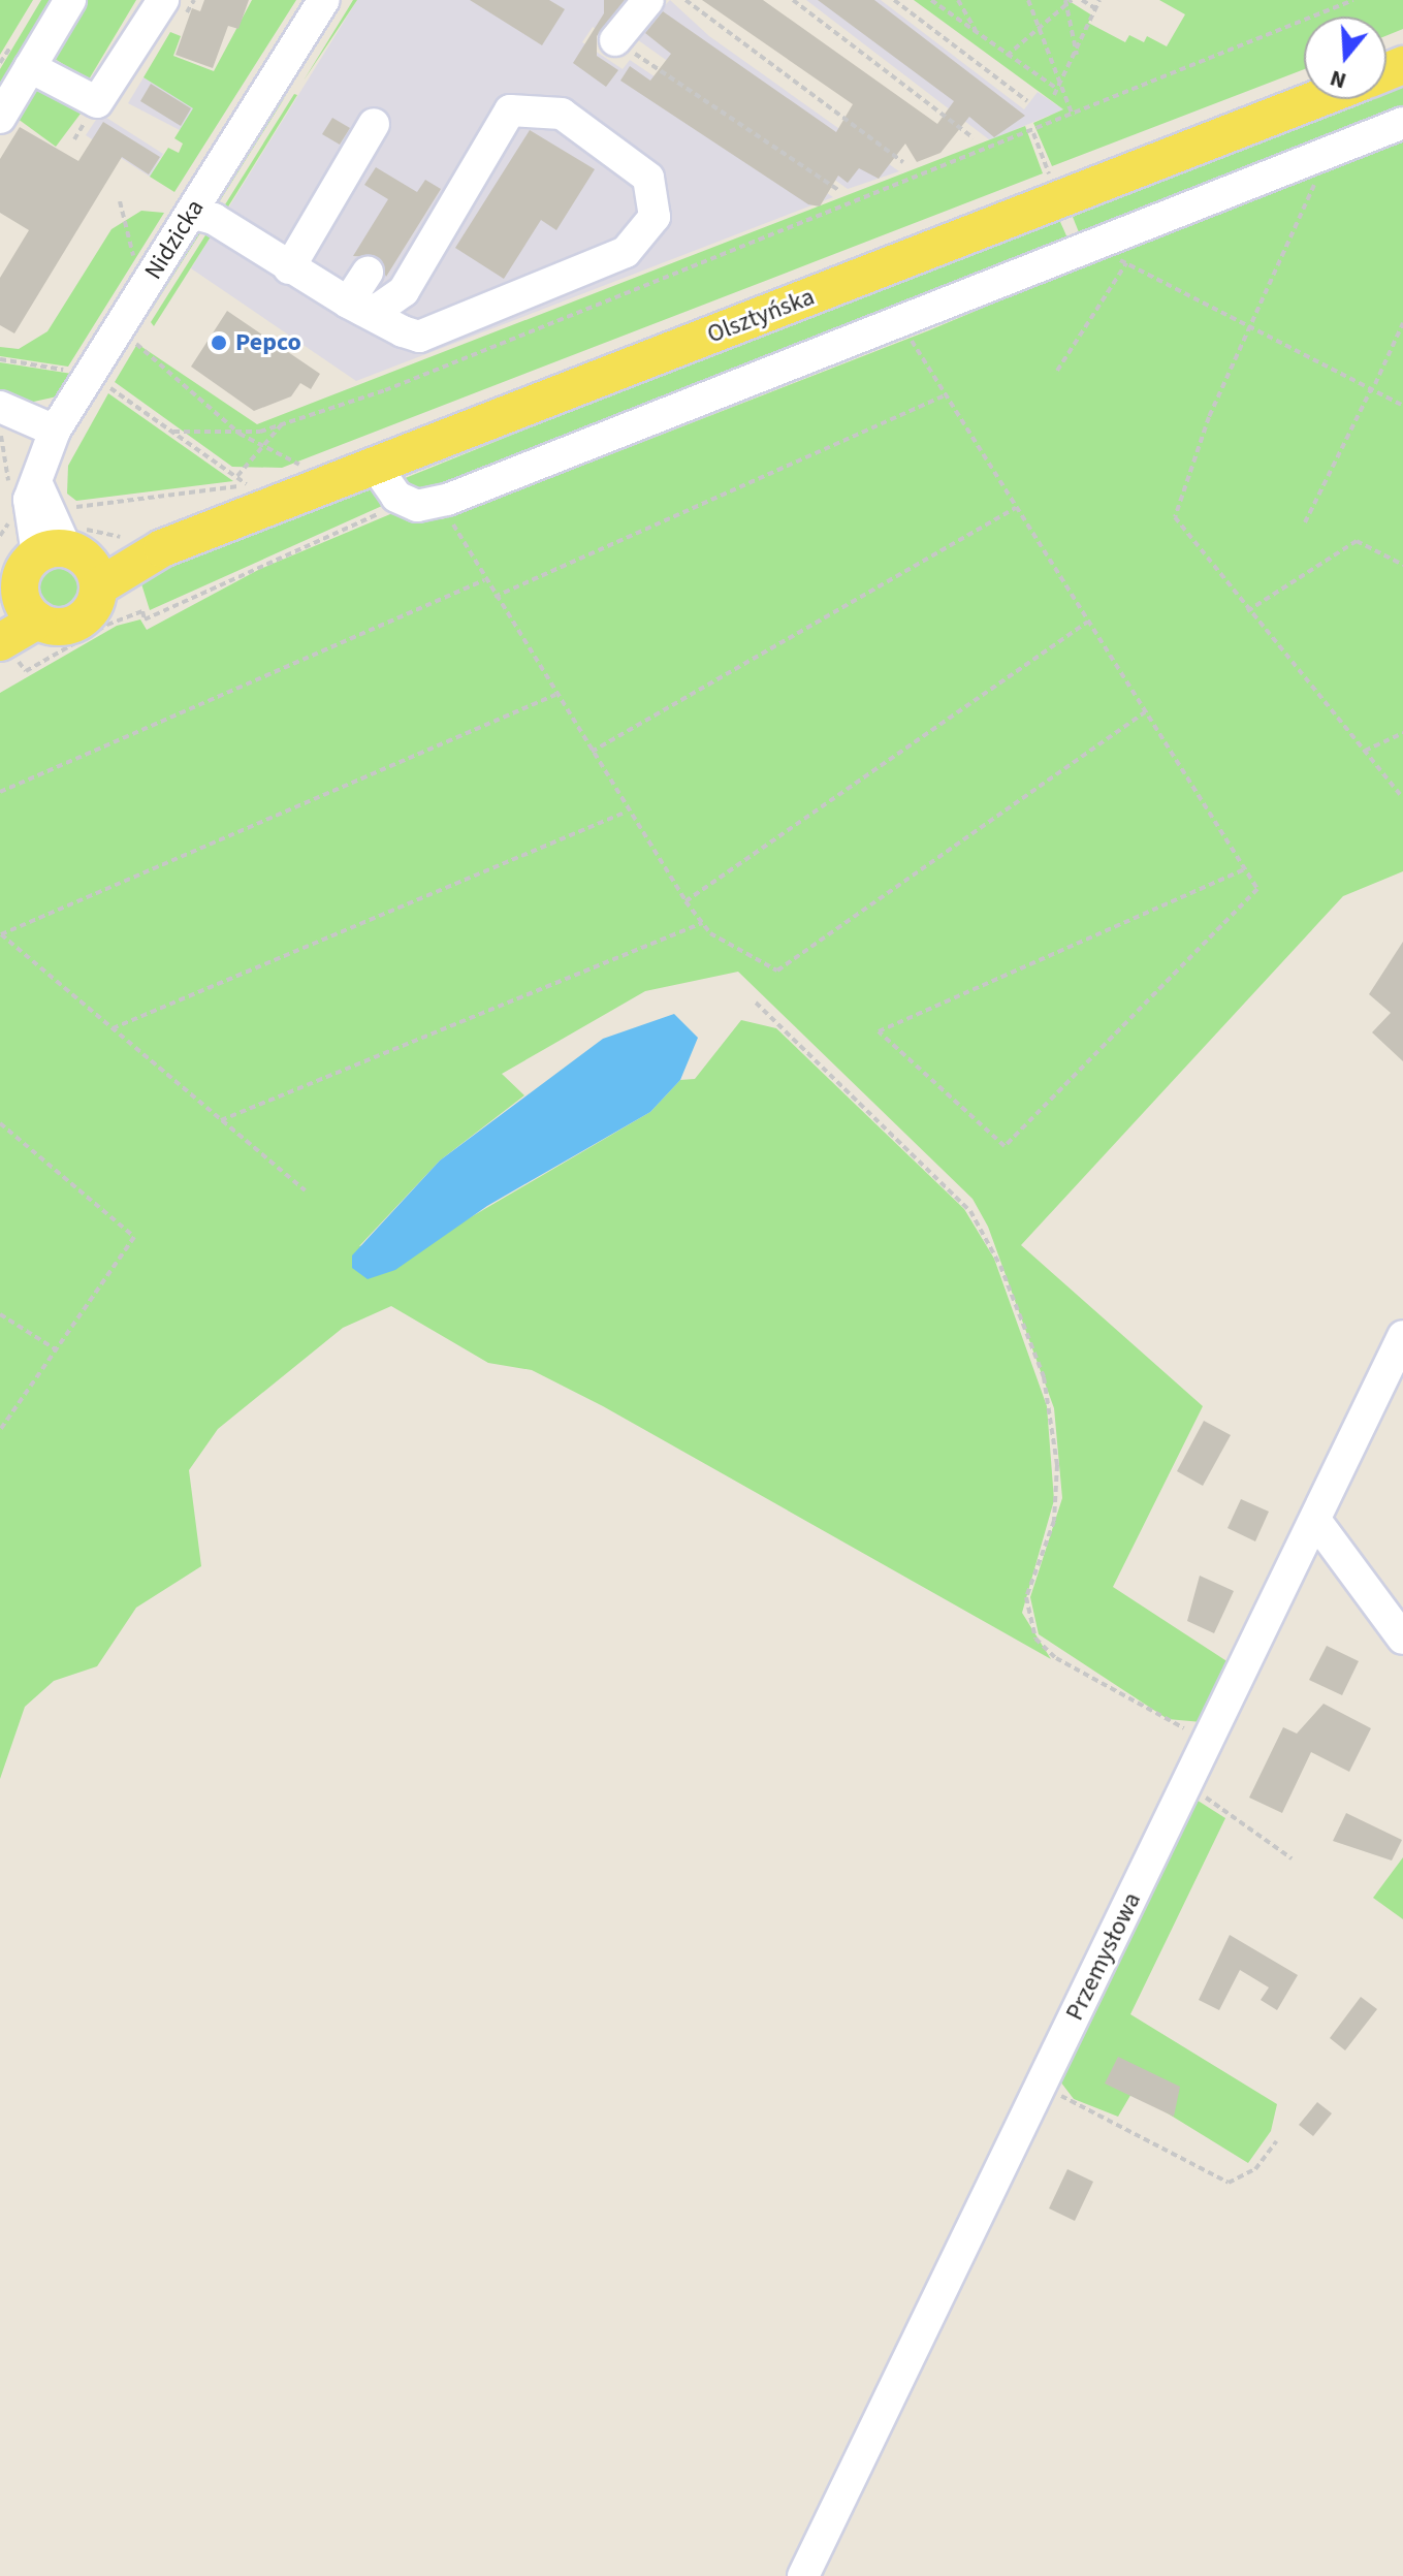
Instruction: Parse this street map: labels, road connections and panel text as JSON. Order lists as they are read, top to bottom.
{
  "streets": {
    "main road": ["Olsztyńska"],
    "street": ["Nidzicka", "Przemysłowa"]
  },
  "crossings": [
    ["Nidzicka", "Olsztyńska"]
  ],
  "places": ["Pepco"],
  "north": "bottom"
}
